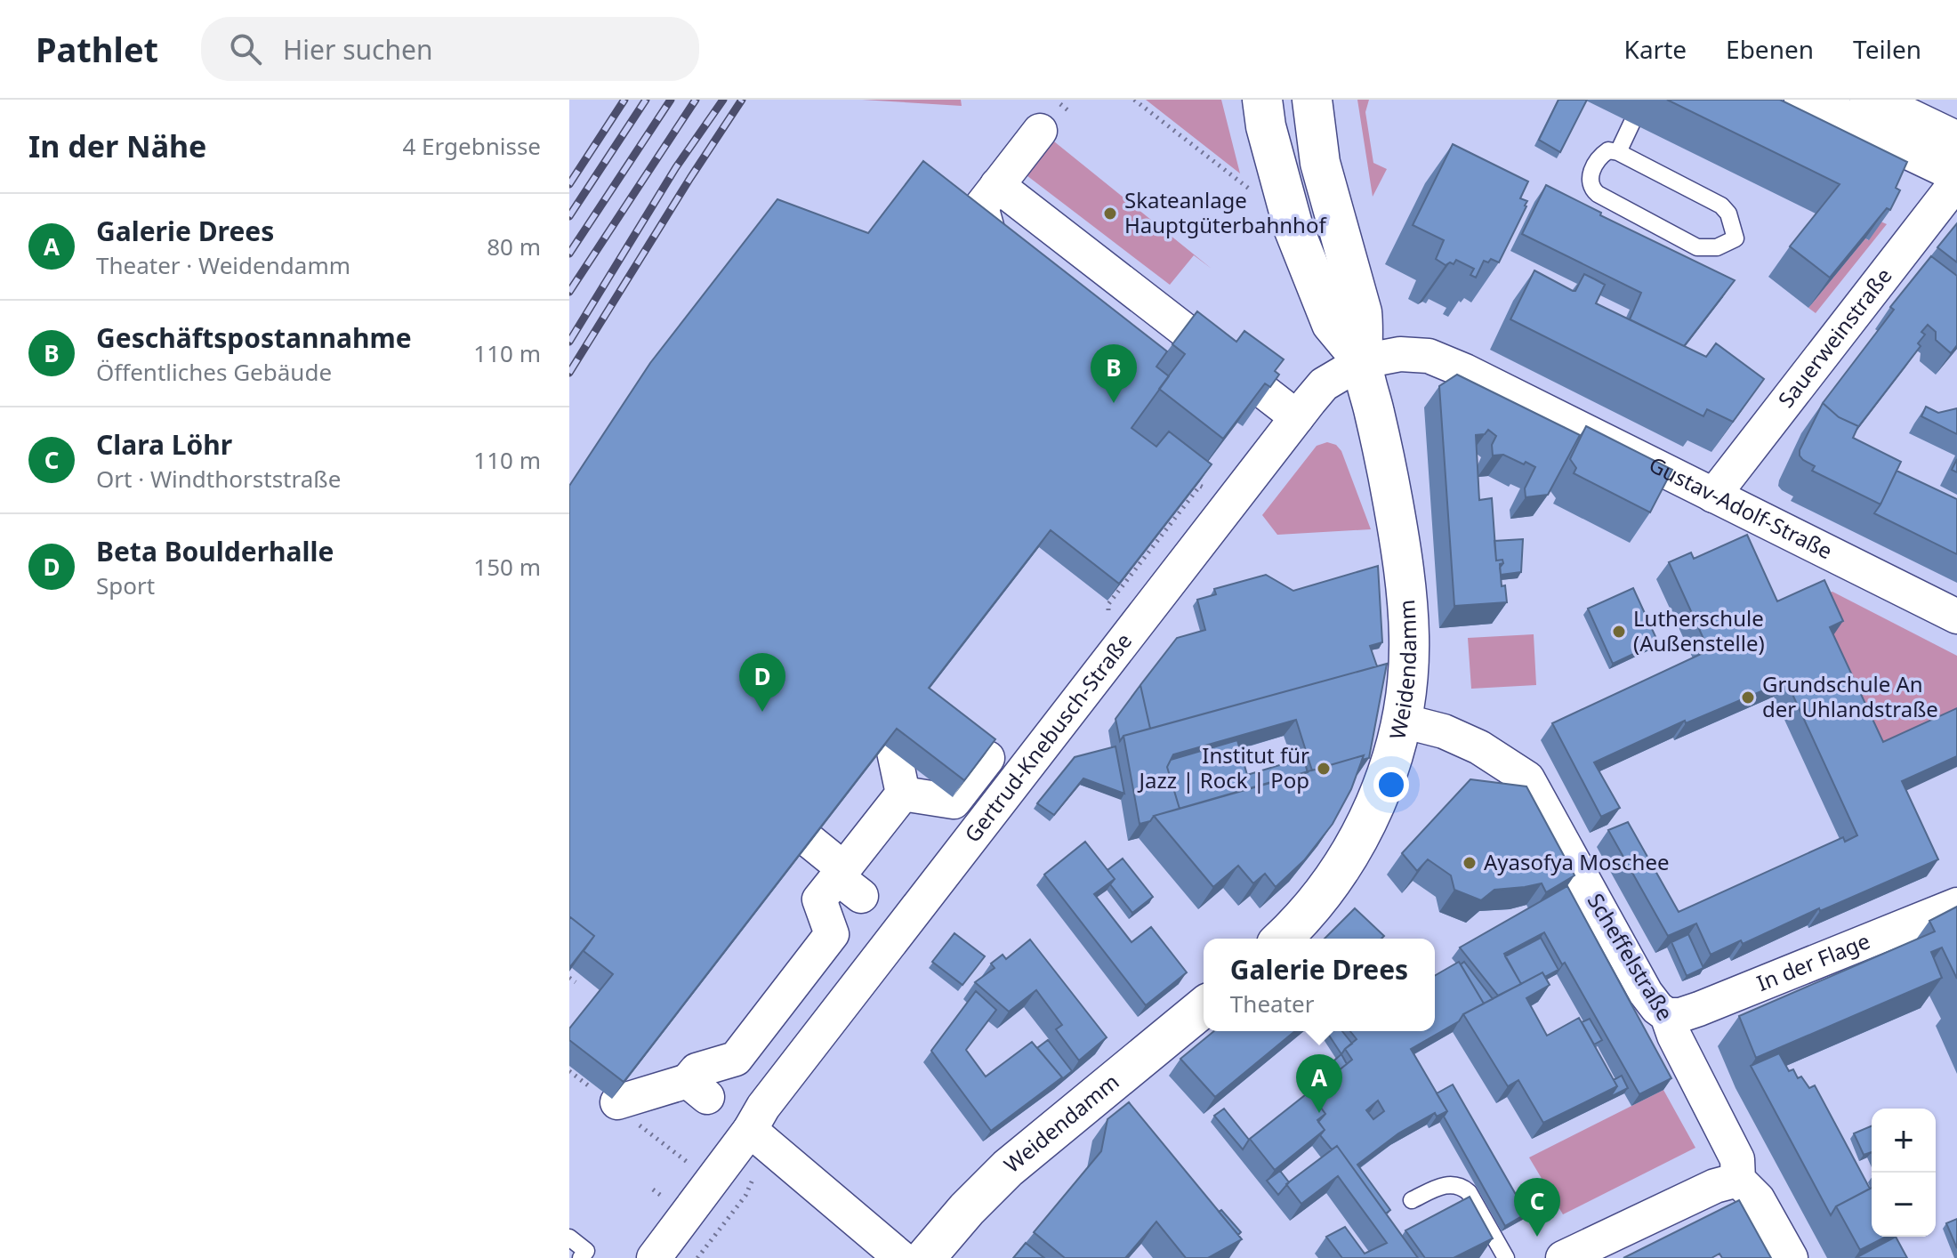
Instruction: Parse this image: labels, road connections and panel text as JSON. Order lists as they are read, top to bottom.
{
  "streets": {
    "main road": ["Weidendamm"],
    "street": [
      "Sauerweinstraße",
      "Gustav-Adolf-Straße",
      "Gertrud-Knebusch-Straße",
      "Scheffelstraße",
      "In der Flage"
    ]
  },
  "crossings": [
    ["Sauerweinstraße", "Gustav-Adolf-Straße"],
    ["Gustav-Adolf-Straße", "Weidendamm"],
    ["Gustav-Adolf-Straße", "Gertrud-Knebusch-Straße"],
    ["Weidendamm", "Gertrud-Knebusch-Straße"],
    ["Weidendamm", "Scheffelstraße"],
    ["Scheffelstraße", "In der Flage"]
  ],
  "places": [
    "Skateanlage Hauptgüterbahnhof",
    "Lutherschule (Außenstelle)",
    "Grundschule An der Uhlandstraße",
    "Institut für Jazz | Rock | Pop",
    "Ayasofya Moschee"
  ],
  "page": {
    "header": "Pathlet",
    "search": "Hier suchen",
    "nav": ["Karte", "Ebenen", "Teilen"],
    "heading": ["In der Nähe", "4 Ergebnisse"],
    "list": [
      {
        "mark": "A",
        "name": "Galerie Drees",
        "note": "Theater · Weidendamm",
        "value": "80 m"
      },
      {
        "mark": "B",
        "name": "Geschäftspostannahme",
        "note": "Öffentliches Gebäude",
        "value": "110 m"
      },
      {
        "mark": "C",
        "name": "Clara Löhr",
        "note": "Ort · Windthorststraße",
        "value": "110 m"
      },
      {
        "mark": "D",
        "name": "Beta Boulderhalle",
        "note": "Sport",
        "value": "150 m"
      }
    ],
    "pins": [
      "B",
      "D",
      "A",
      "C"
    ],
    "popup": ["Galerie Drees", "Theater"],
    "map_buttons": ["+", "−"]
  }
}
